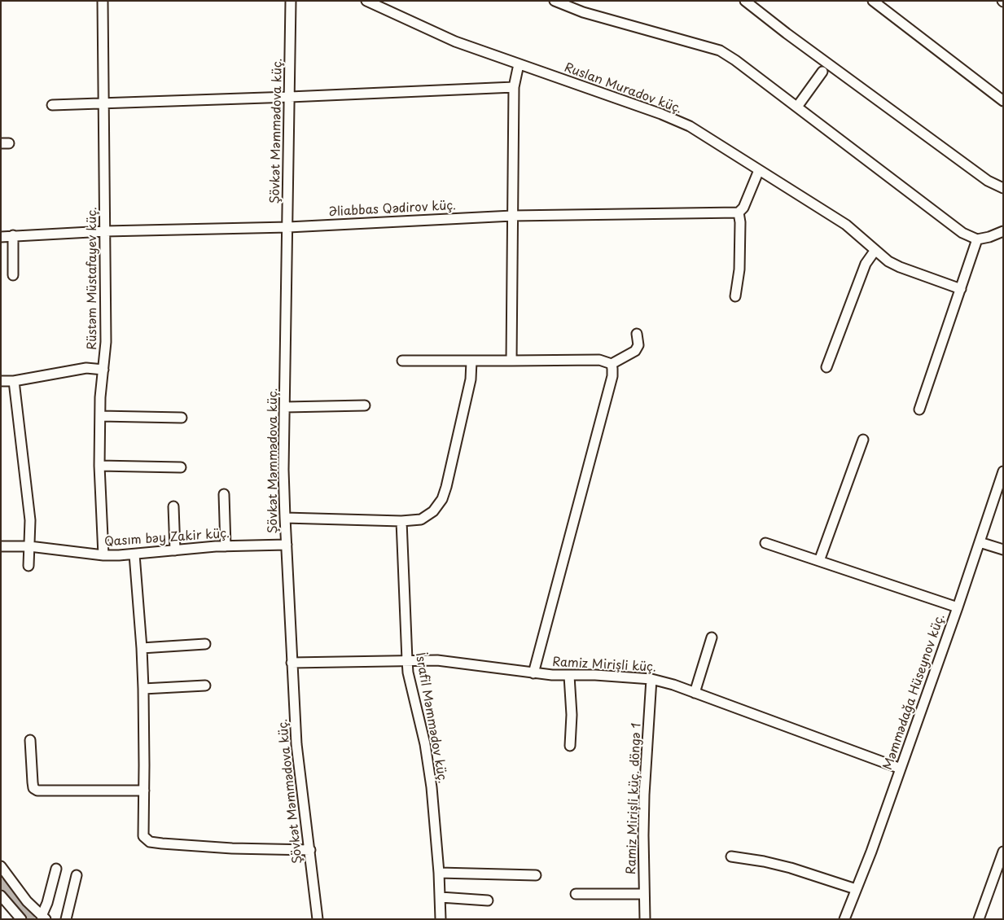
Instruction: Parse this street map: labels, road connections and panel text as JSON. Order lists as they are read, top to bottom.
{
  "streets": {
    "street": [
      "Ruslan Muradov küç.",
      "Şövkət Məmmədova küç.",
      "Əliabbas Qədirov küç.",
      "Rüstəm Müstafayev küç.",
      "Qasım bəy Zakir küç.",
      "Ramiz Mirişli küç.",
      "Məmmədağa Hüseynov küç.",
      "İsrafil Məmmədov küç.",
      "Ramiz Mirişli küç. döngə 1"
    ]
  },
  "crossings": [
    ["Şövkət Məmmədova küç.", "Əliabbas Qədirov küç."],
    ["Şövkət Məmmədova küç.", "Qasım bəy Zakir küç."],
    ["Şövkət Məmmədova küç.", "Ramiz Mirişli küç."],
    ["Əliabbas Qədirov küç.", "Rüstəm Müstafayev küç."],
    ["Rüstəm Müstafayev küç.", "Qasım bəy Zakir küç."],
    ["Ramiz Mirişli küç.", "Məmmədağa Hüseynov küç."],
    ["Ramiz Mirişli küç.", "İsrafil Məmmədov küç."],
    ["Ramiz Mirişli küç.", "Ramiz Mirişli küç. döngə 1"]
  ]
}
